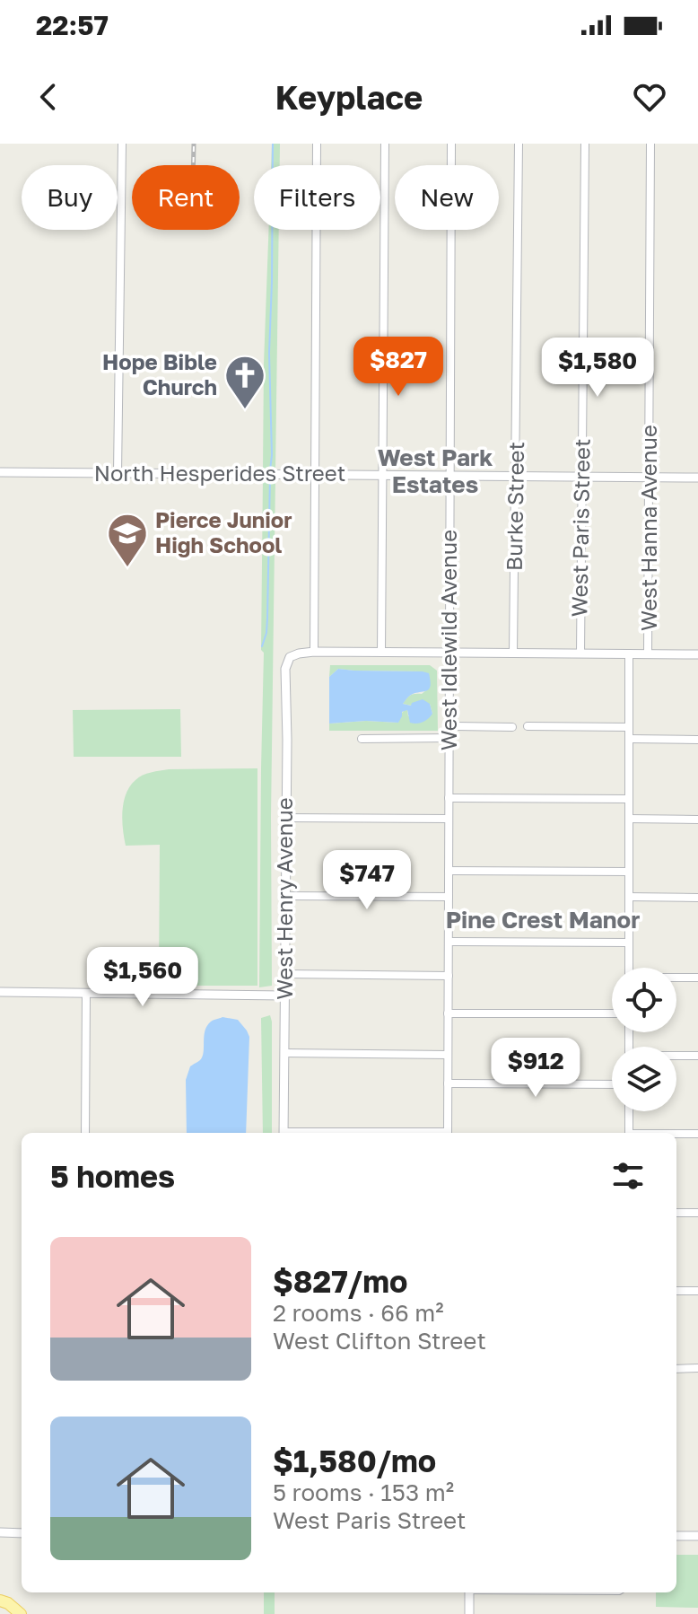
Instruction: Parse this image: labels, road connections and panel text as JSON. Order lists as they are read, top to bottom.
{
  "streets": {
    "street": [
      "North Hesperides Street",
      "Burke Street",
      "West Paris Street",
      "West Hanna Avenue",
      "West Idlewild Avenue",
      "West Henry Avenue"
    ]
  },
  "crossings": [
    ["North Hesperides Street", "Burke Street"],
    ["North Hesperides Street", "West Paris Street"],
    ["North Hesperides Street", "West Hanna Avenue"],
    ["North Hesperides Street", "West Idlewild Avenue"]
  ],
  "districts": ["West Park Estates", "Pine Crest Manor"],
  "places": {
    "church": ["Hope Bible Church"],
    "school or university": ["Pierce Junior High School"]
  },
  "page": {
    "status": "22:57",
    "header": "Keyplace",
    "chip": [
      "Buy",
      "Rent",
      "Filters",
      "New"
    ],
    "price": [
      "$827",
      "$1,580",
      "$747",
      "$1,560",
      "$912"
    ],
    "heading": "5 homes",
    "list": [
      {
        "name": "$827/mo",
        "note": "2 rooms · 66 m² · West Clifton Street"
      },
      {
        "name": "$1,580/mo",
        "note": "5 rooms · 153 m² · West Paris Street"
      }
    ]
  }
}
